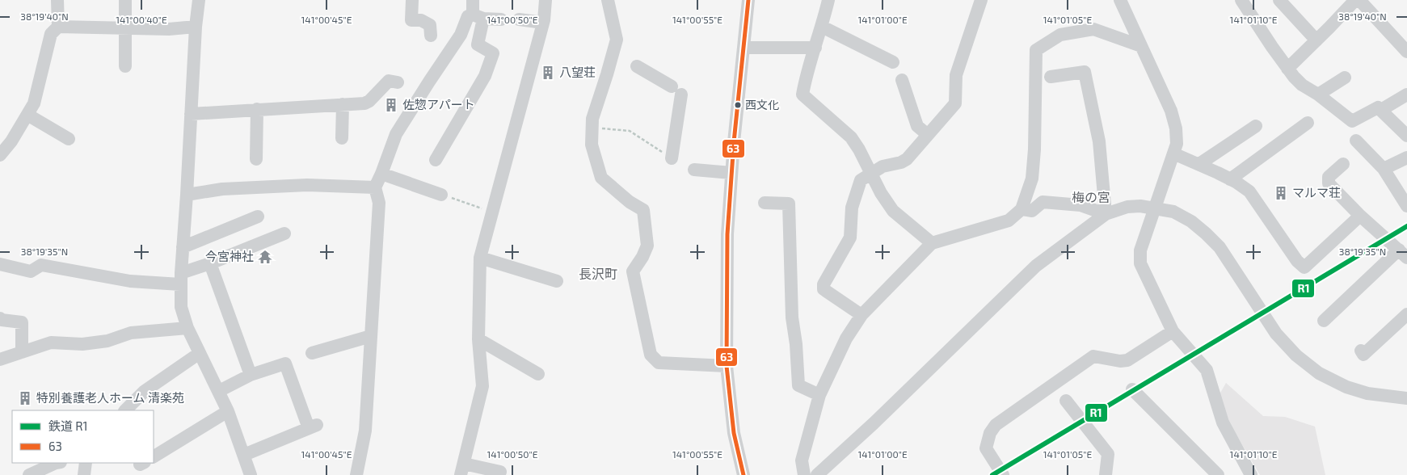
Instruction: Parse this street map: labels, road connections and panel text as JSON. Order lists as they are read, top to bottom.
{
  "districts": ["梅の宮", "長沢町"],
  "places": {
    "building": [
      "八望荘",
      "佐惣アパート",
      "マルマ荘",
      "特別養護老人ホーム 清楽苑"
    ],
    "other": ["西文化"],
    "temple": ["今宮神社"]
  },
  "lines": ["transit line 63", "rail line R1"],
  "legend": ["鉄道 R1", "63"],
  "coordinates": [
    "38°19'40\"N",
    "141°00'40\"E",
    "141°00'45\"E",
    "141°00'50\"E",
    "141°00'55\"E",
    "141°01'00\"E",
    "141°01'05\"E",
    "141°01'10\"E",
    "38°19'35\"N"
  ]
}
